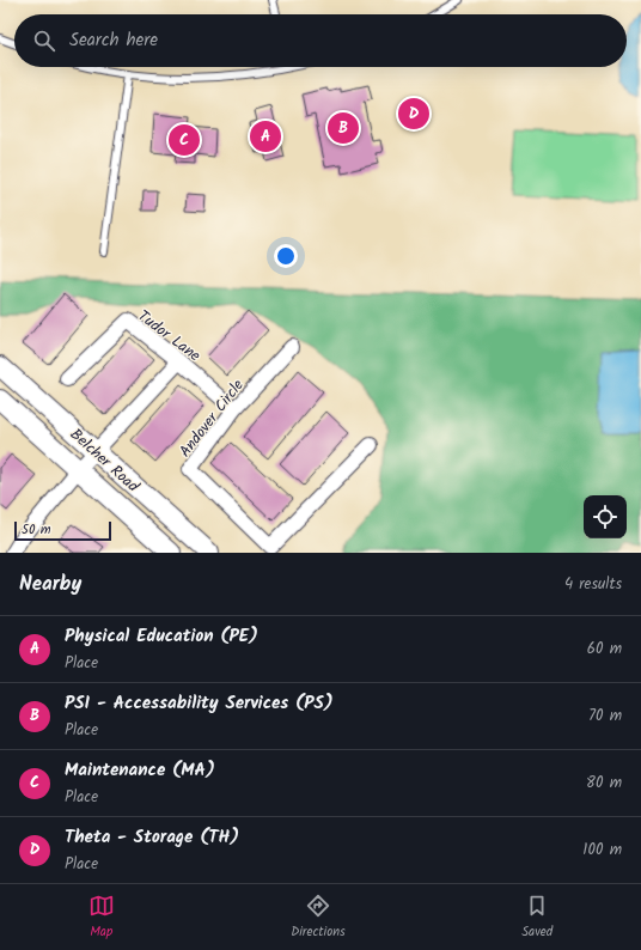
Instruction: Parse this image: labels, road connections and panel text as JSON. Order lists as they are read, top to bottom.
{
  "streets": {
    "main road": ["Belcher Road"],
    "street": ["Tudor Lane", "Andover Circle"]
  },
  "crossings": [
    ["Tudor Lane", "Andover Circle"]
  ],
  "scale_bar": "50 m",
  "page": {
    "search": "Search here",
    "pins": [
      "D",
      "B",
      "A",
      "C"
    ],
    "scale": "50 m",
    "heading": ["Nearby", "4 results"],
    "list": [
      {
        "mark": "A",
        "name": "Physical Education (PE)",
        "note": "Place",
        "value": "60 m"
      },
      {
        "mark": "B",
        "name": "PSI - Accessability Services (PS)",
        "note": "Place",
        "value": "70 m"
      },
      {
        "mark": "C",
        "name": "Maintenance (MA)",
        "note": "Place",
        "value": "80 m"
      },
      {
        "mark": "D",
        "name": "Theta - Storage (TH)",
        "note": "Place",
        "value": "100 m"
      }
    ],
    "nav": ["Map", "Directions", "Saved"]
  }
}
